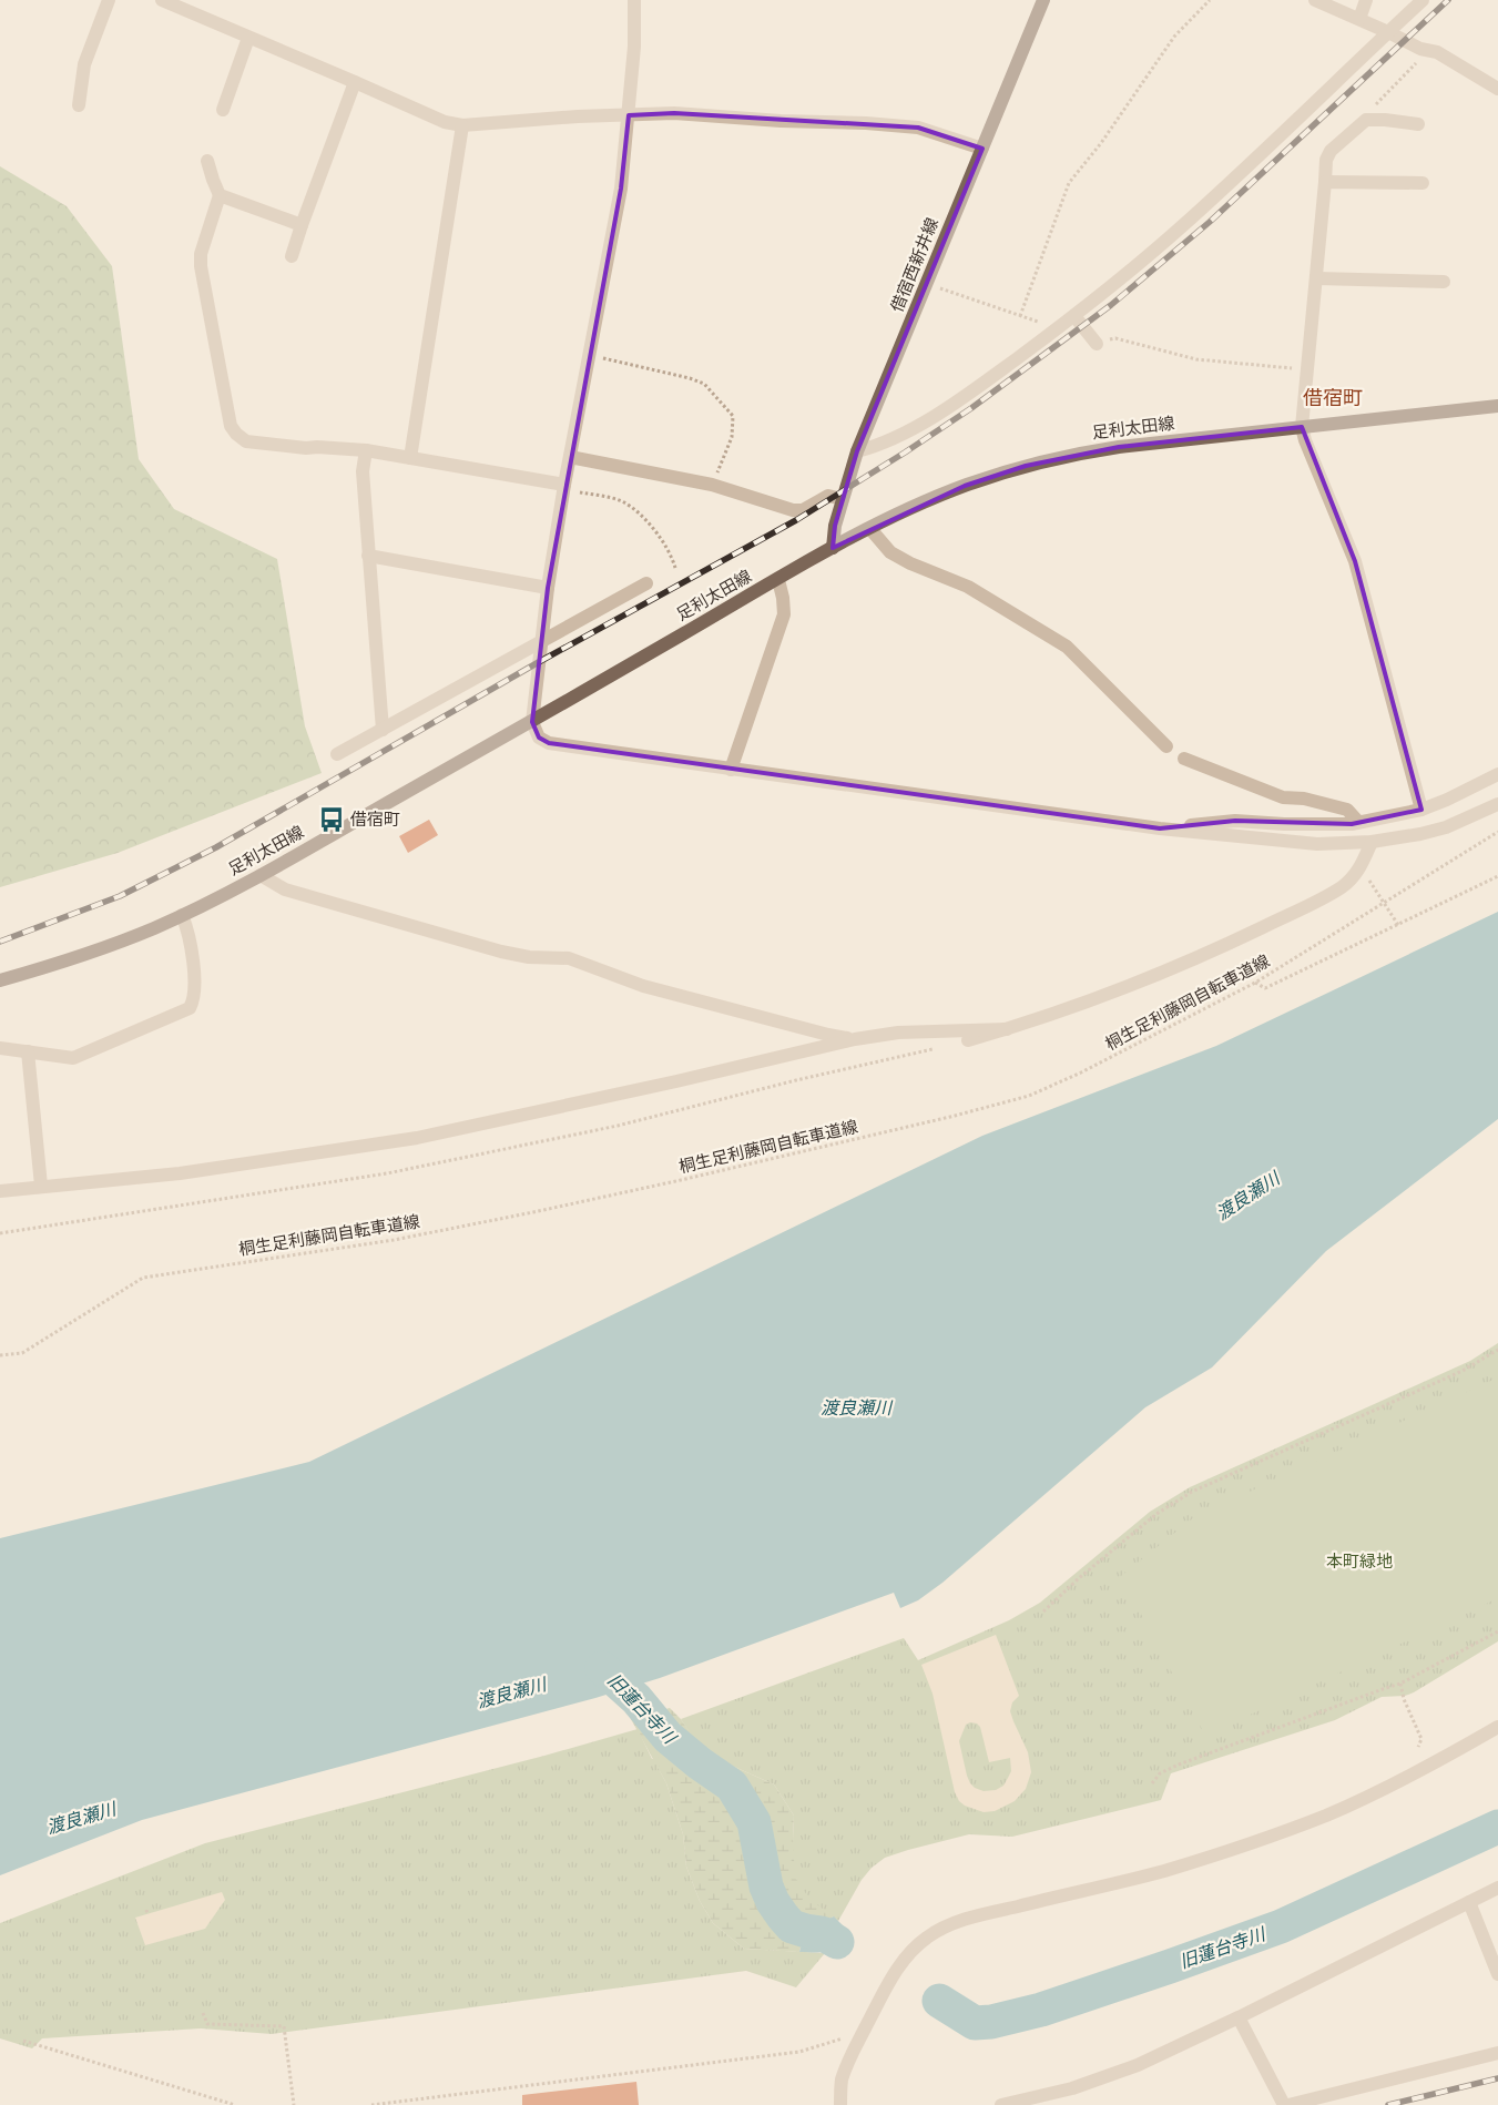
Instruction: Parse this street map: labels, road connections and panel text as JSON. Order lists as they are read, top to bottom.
{
  "streets": {
    "main road": ["借宿西新井線", "足利太田線"],
    "path": ["桐生足利藤岡自転車道線"]
  },
  "crossings": [
    ["借宿西新井線", "足利太田線"]
  ],
  "districts": ["借宿町"],
  "water": ["渡良瀬川", "旧蓮台寺川"],
  "parks": ["本町緑地"],
  "places": {
    "bus stop": ["借宿町"]
  }
}
